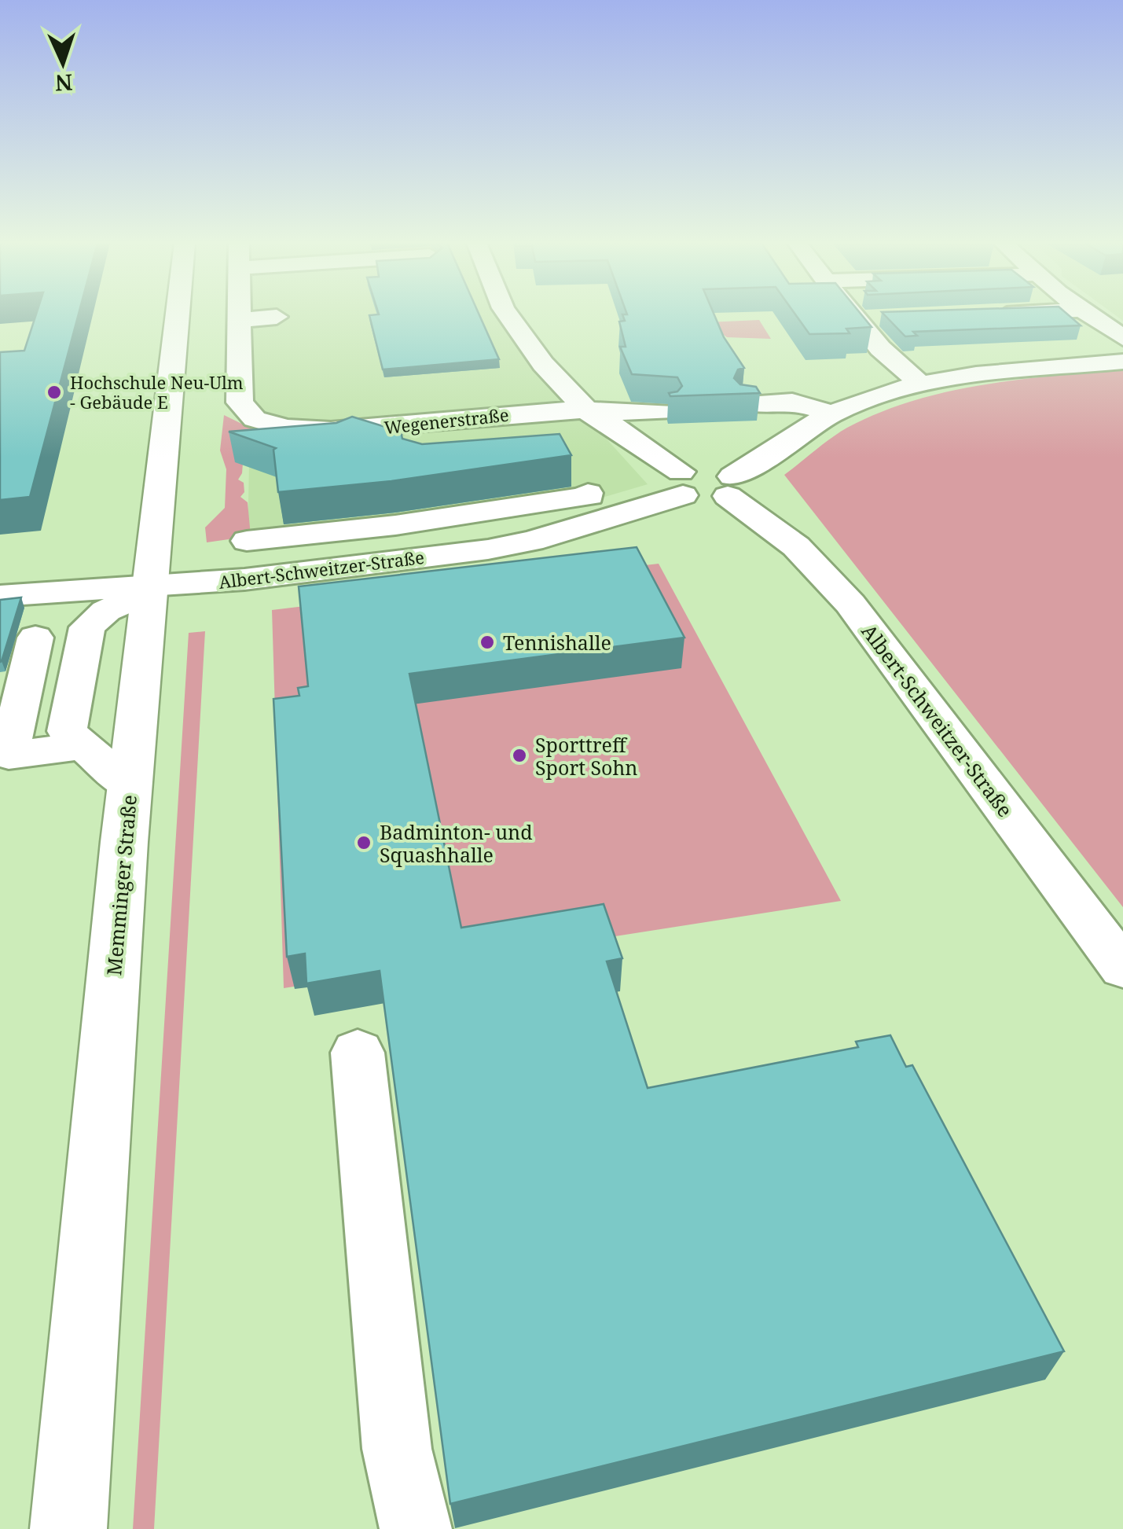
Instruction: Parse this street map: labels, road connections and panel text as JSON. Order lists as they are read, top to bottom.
{
  "streets": {
    "main road": ["Memminger Straße"],
    "street": ["Wegenerstraße", "Albert-Schweitzer-Straße"]
  },
  "crossings": [
    ["Albert-Schweitzer-Straße", "Memminger Straße"]
  ],
  "places": [
    "Hochschule Neu-Ulm - Gebäude E",
    "Tennishalle",
    "Sporttreff Sport Sohn",
    "Badminton- und Squashhalle"
  ],
  "north": "bottom"
}
